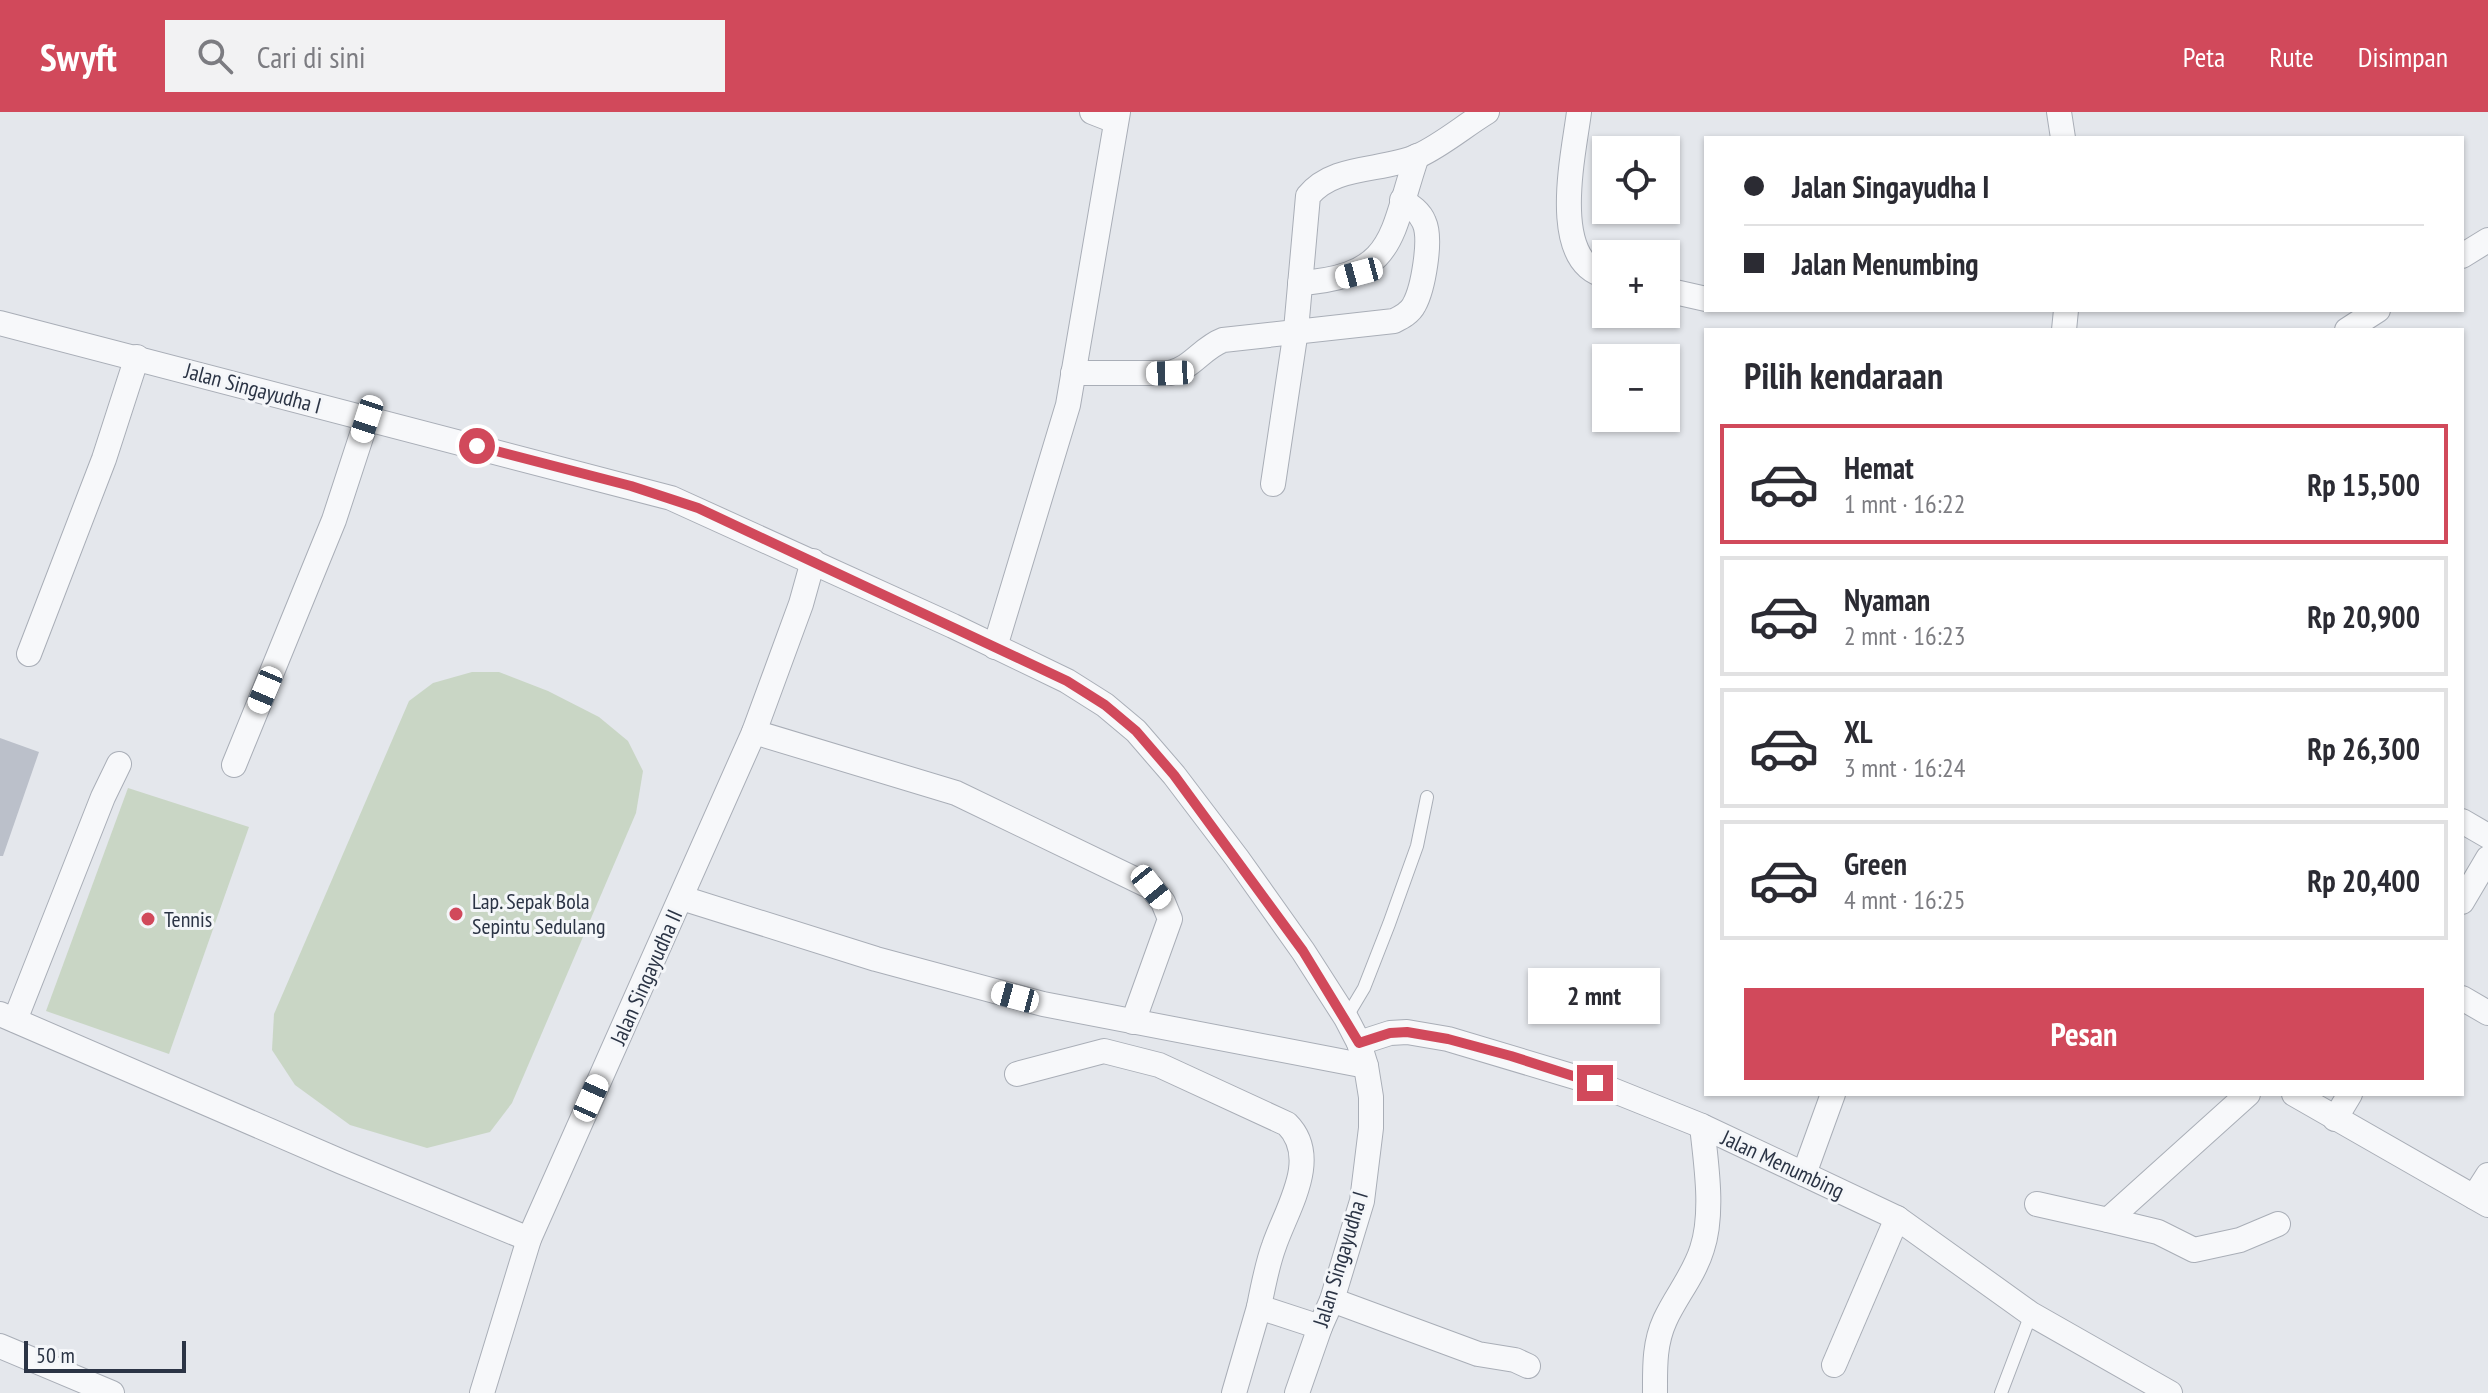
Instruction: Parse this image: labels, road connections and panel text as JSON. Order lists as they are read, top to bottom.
{
  "streets": {
    "street": ["Jalan Singayudha I", "Jalan Singayudha II", "Jalan Menumbing"]
  },
  "crossings": [
    ["Jalan Singayudha I", "Jalan Singayudha II"],
    ["Jalan Singayudha I", "Jalan Menumbing"]
  ],
  "places": ["Lap. Sepak Bola Sepintu Sedulang", "Tennis"],
  "scale_bar": "50 m",
  "page": {
    "header": "Swyft",
    "search": "Cari di sini",
    "nav": ["Peta", "Rute", "Disimpan"],
    "map_buttons": ["+", "−"],
    "banner": ["Jalan Singayudha I", "Jalan Menumbing"],
    "heading": "Pilih kendaraan",
    "list": [
      {
        "name": "Hemat",
        "note": "1 mnt · 16:22",
        "value": "Rp 15,500"
      },
      {
        "name": "Nyaman",
        "note": "2 mnt · 16:23",
        "value": "Rp 20,900"
      },
      {
        "name": "XL",
        "note": "3 mnt · 16:24",
        "value": "Rp 26,300"
      },
      {
        "name": "Green",
        "note": "4 mnt · 16:25",
        "value": "Rp 20,400"
      }
    ],
    "bubble": "2 mnt",
    "buttons": "Pesan",
    "scale": "50 m"
  }
}
